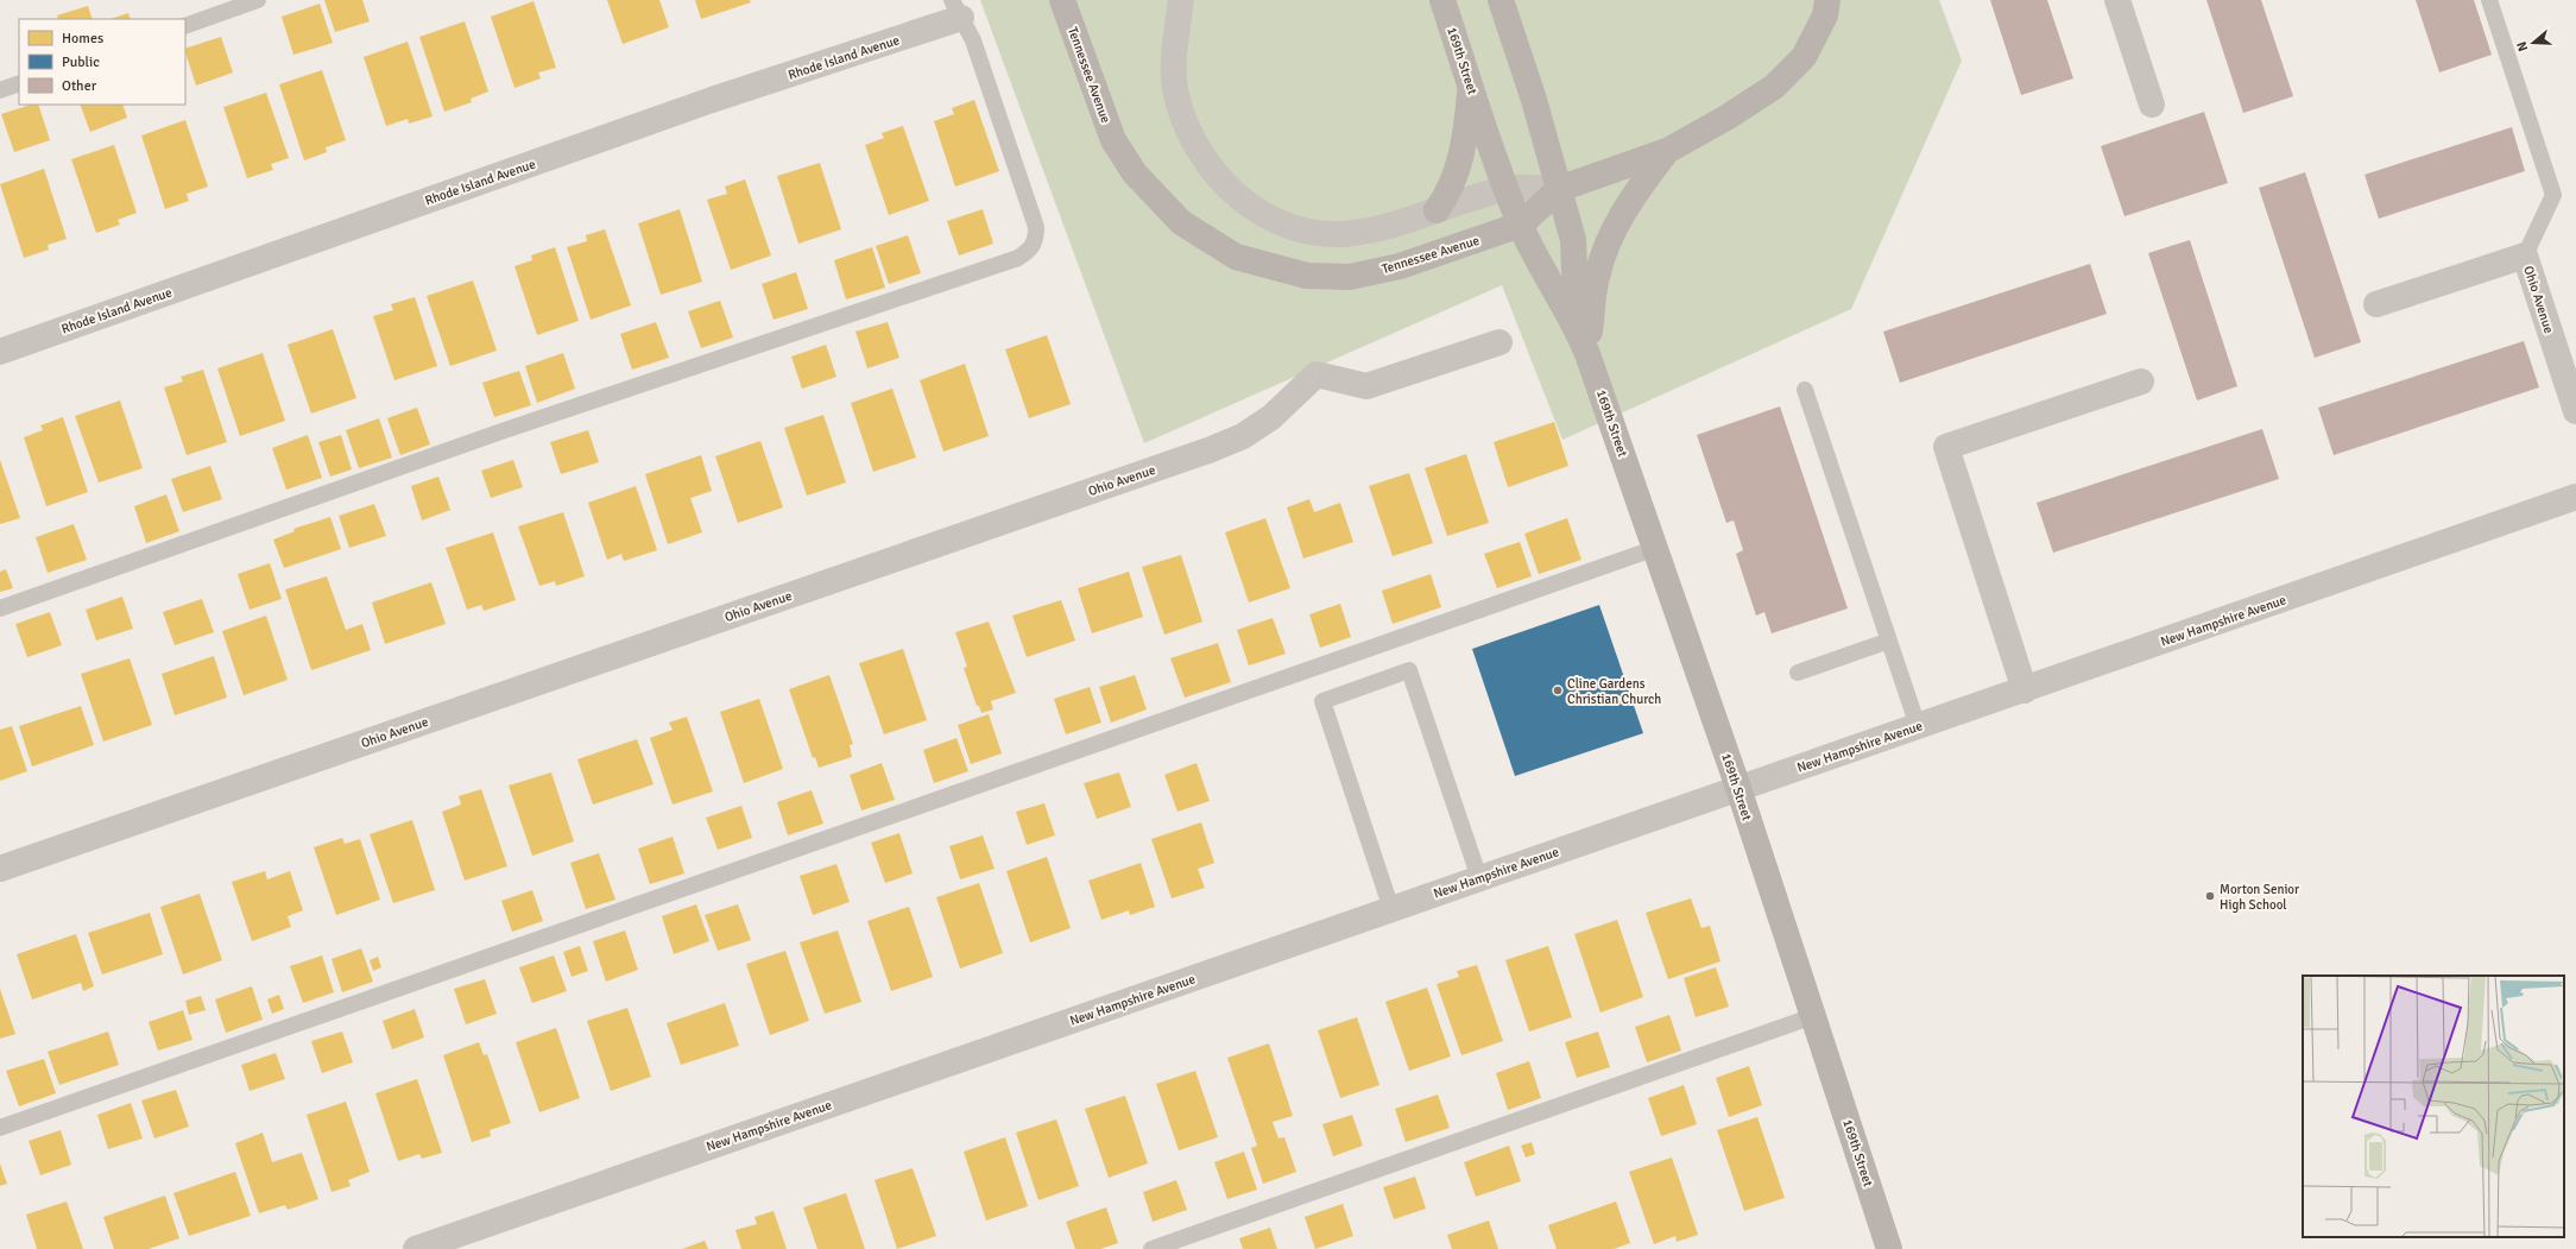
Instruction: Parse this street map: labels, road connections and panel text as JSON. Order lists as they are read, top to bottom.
{
  "streets": {
    "main road": ["169th Street", "Tennessee Avenue"],
    "street": ["Rhode Island Avenue", "Ohio Avenue", "New Hampshire Avenue"]
  },
  "crossings": [
    ["169th Street", "Tennessee Avenue"],
    ["169th Street", "New Hampshire Avenue"]
  ],
  "places": ["Cline Gardens Christian Church", "Morton Senior High School"],
  "legend": ["Homes", "Public", "Other"],
  "north": "left"
}
